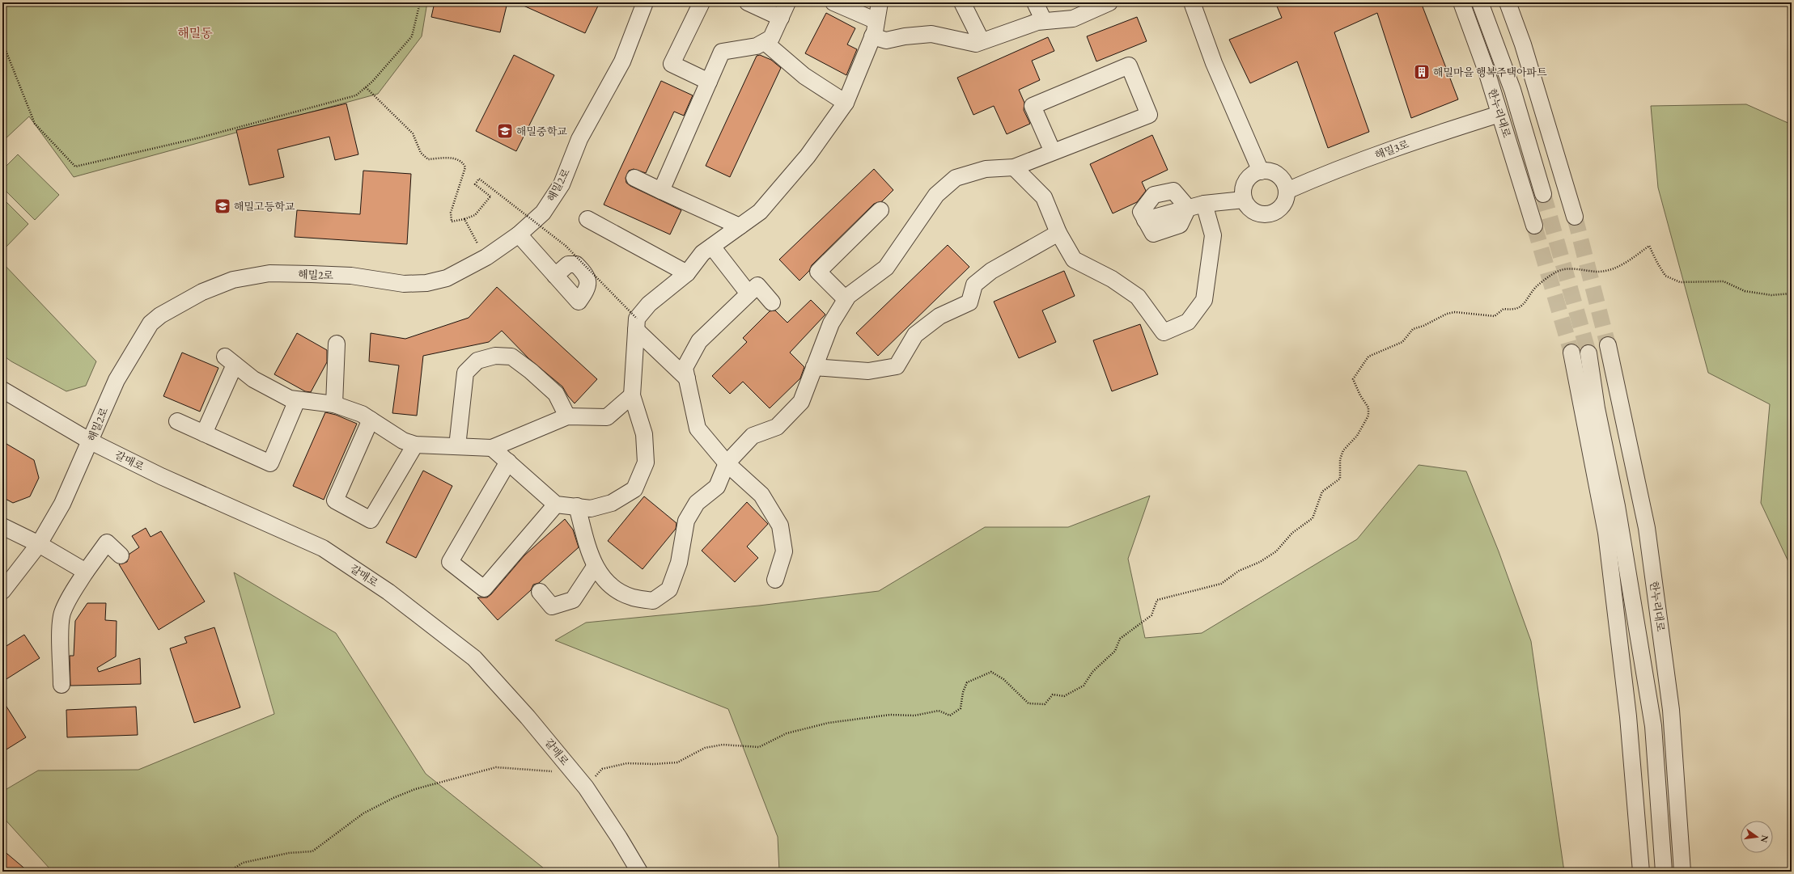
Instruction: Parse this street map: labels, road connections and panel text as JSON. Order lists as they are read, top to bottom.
{
  "streets": {
    "street": [
      "한누리대로",
      "해밀3로",
      "해밀2로",
      "갈매로"
    ]
  },
  "crossings": [
    ["한누리대로", "해밀3로"],
    ["해밀2로", "갈매로"]
  ],
  "districts": ["해밀동"],
  "places": {
    "building": ["해밀마을 행복주택아파트"],
    "school or university": ["해밀중학교", "해밀고등학교"]
  },
  "north": "right"
}
